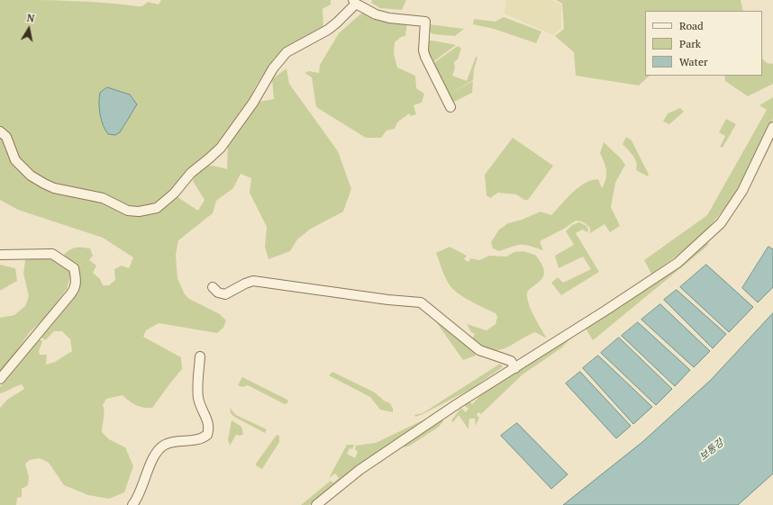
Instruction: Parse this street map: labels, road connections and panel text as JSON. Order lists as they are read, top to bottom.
{
  "water": ["보통강"],
  "legend": ["Road", "Park", "Water"],
  "north": "top"
}
